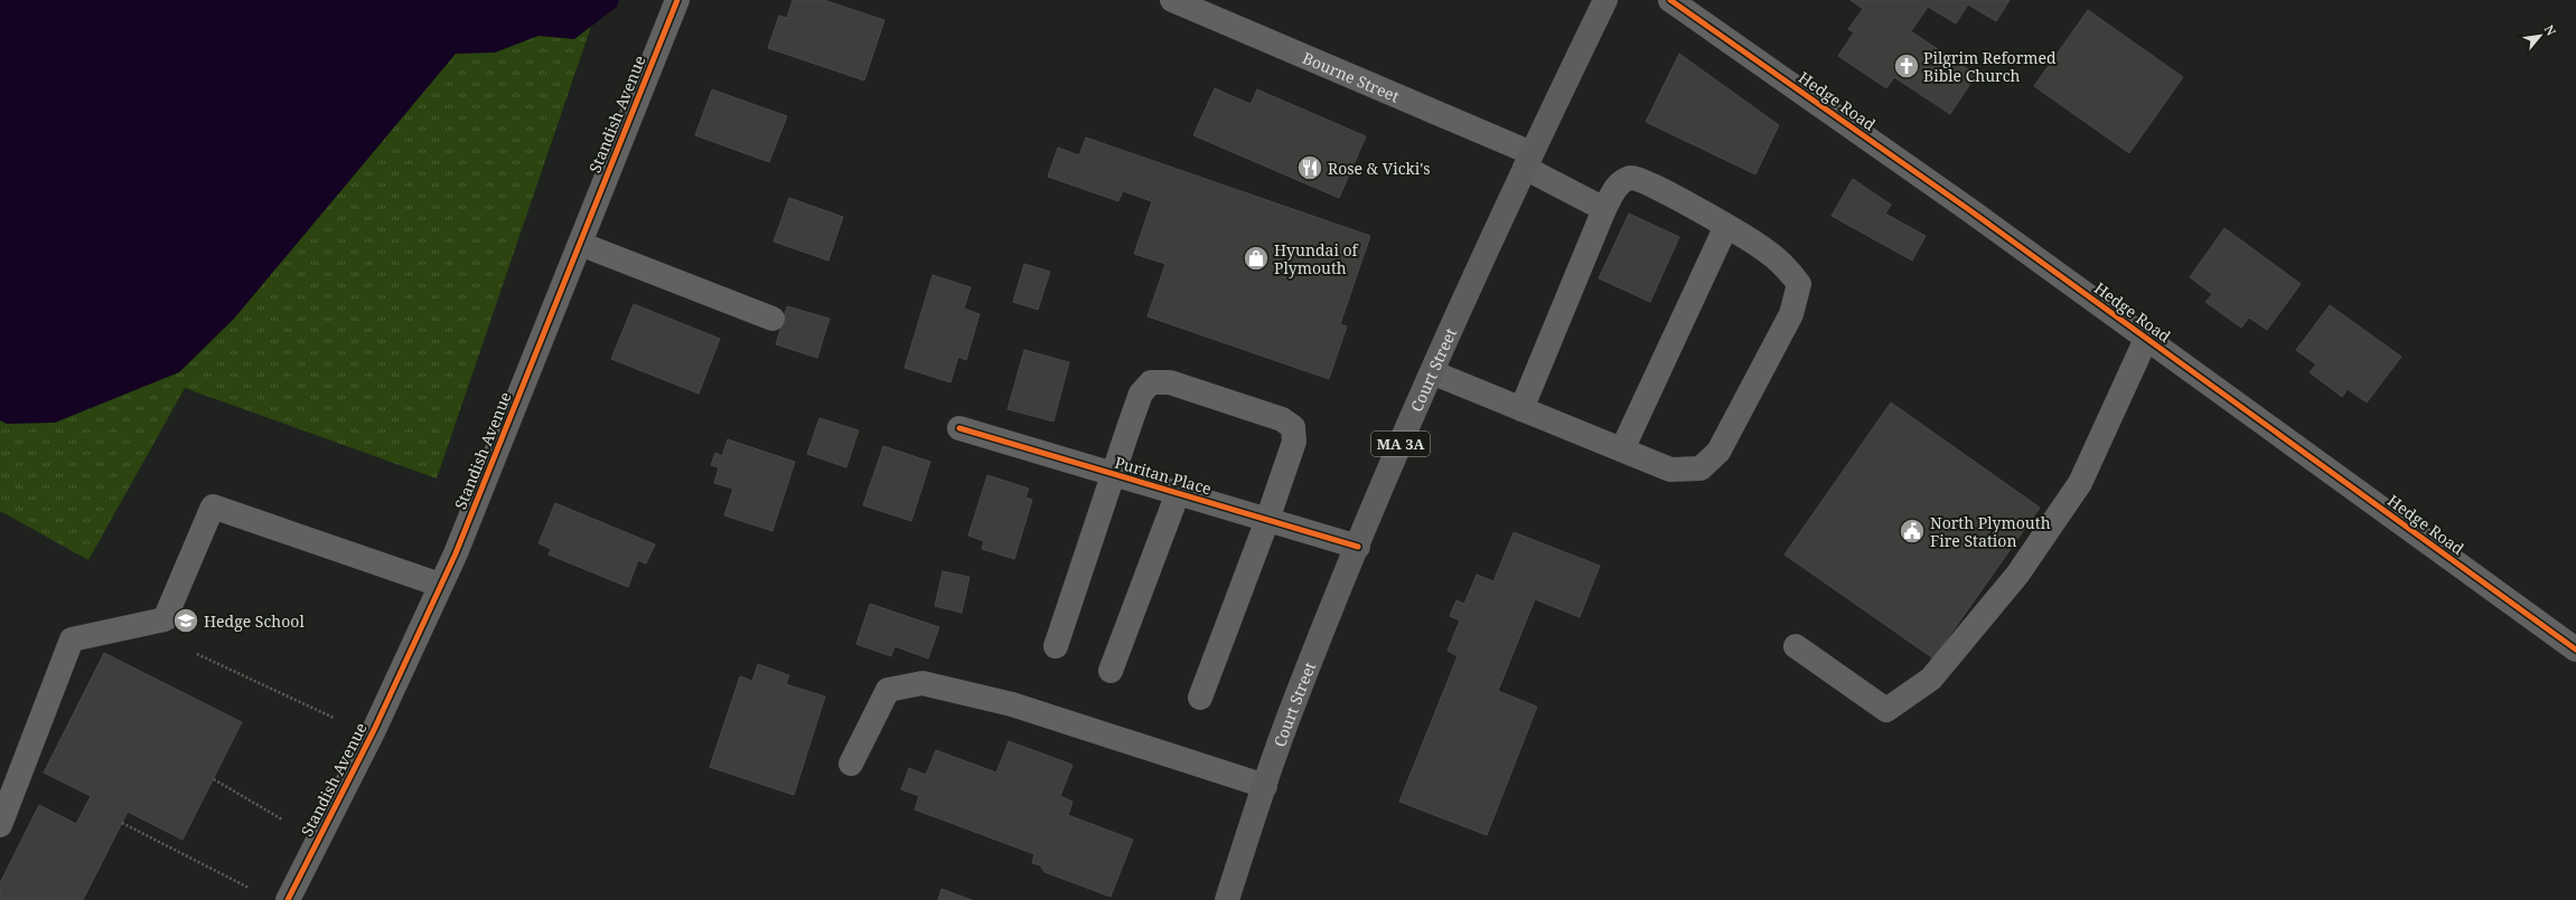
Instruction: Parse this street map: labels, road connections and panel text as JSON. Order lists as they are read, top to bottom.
{
  "streets": {
    "main road": ["Court Street", "MA 3A"],
    "street": [
      "Bourne Street",
      "Hedge Road",
      "Standish Avenue",
      "Puritan Place"
    ]
  },
  "crossings": [
    ["Bourne Street", "Court Street"],
    ["Court Street", "Puritan Place"]
  ],
  "places": {
    "church": ["Pilgrim Reformed Bible Church"],
    "restaurant": ["Rose & Vicki's"],
    "shop": ["Hyundai of Plymouth"],
    "public building": ["North Plymouth Fire Station"],
    "school or university": ["Hedge School"]
  },
  "north": "top right"
}
